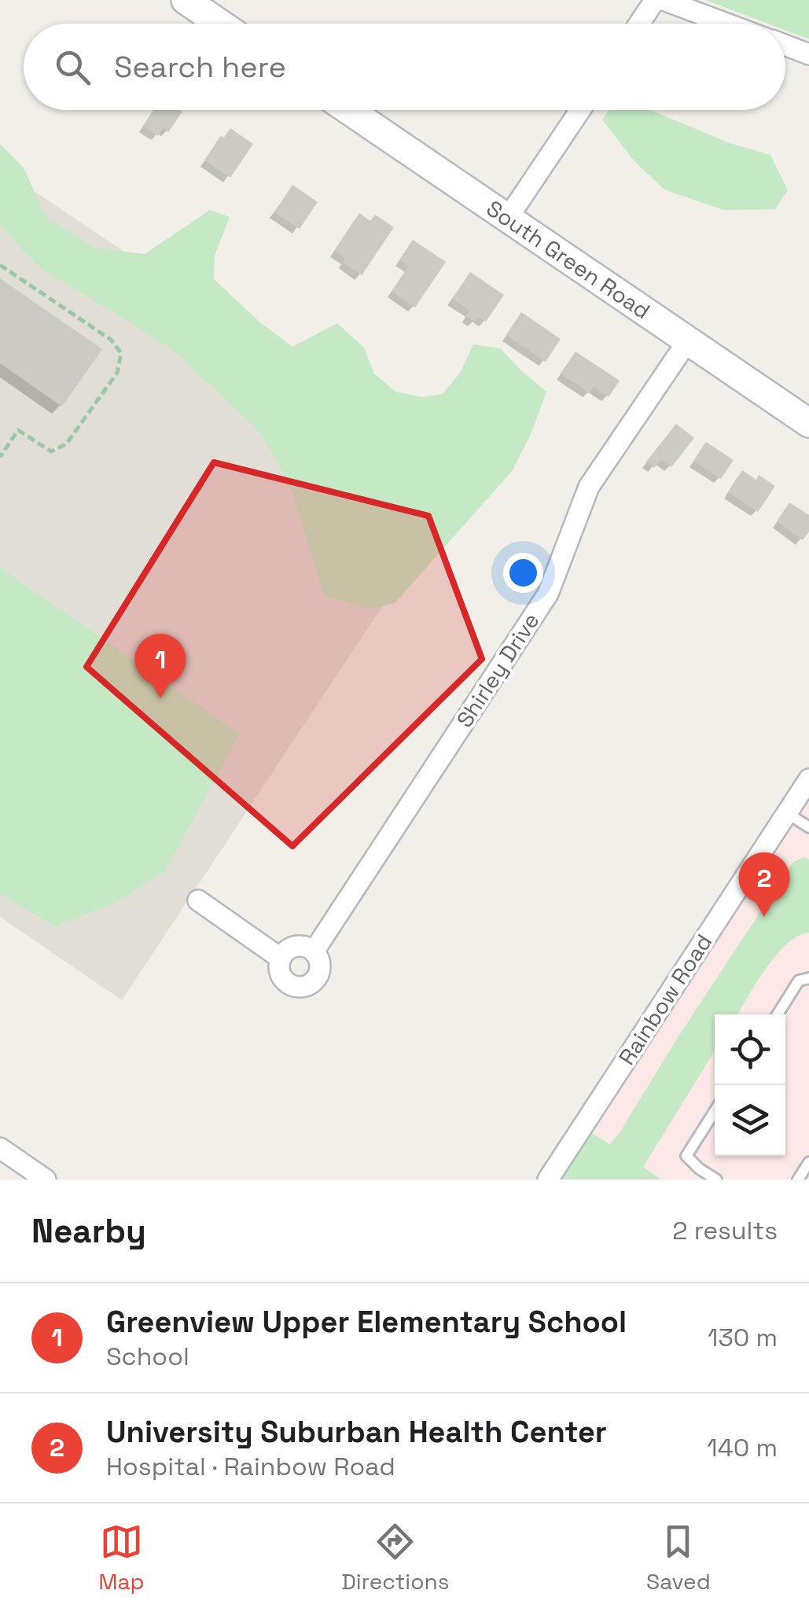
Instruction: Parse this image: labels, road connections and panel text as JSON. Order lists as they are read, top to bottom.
{
  "streets": {
    "main road": ["South Green Road"],
    "street": ["Shirley Drive", "Rainbow Road"]
  },
  "crossings": [
    ["South Green Road", "Shirley Drive"]
  ],
  "page": {
    "search": "Search here",
    "pins": ["1", "2"],
    "heading": ["Nearby", "2 results"],
    "list": [
      {
        "mark": "1",
        "name": "Greenview Upper Elementary School",
        "note": "School",
        "value": "130 m"
      },
      {
        "mark": "2",
        "name": "University Suburban Health Center",
        "note": "Hospital · Rainbow Road",
        "value": "140 m"
      }
    ],
    "nav": ["Map", "Directions", "Saved"]
  }
}
